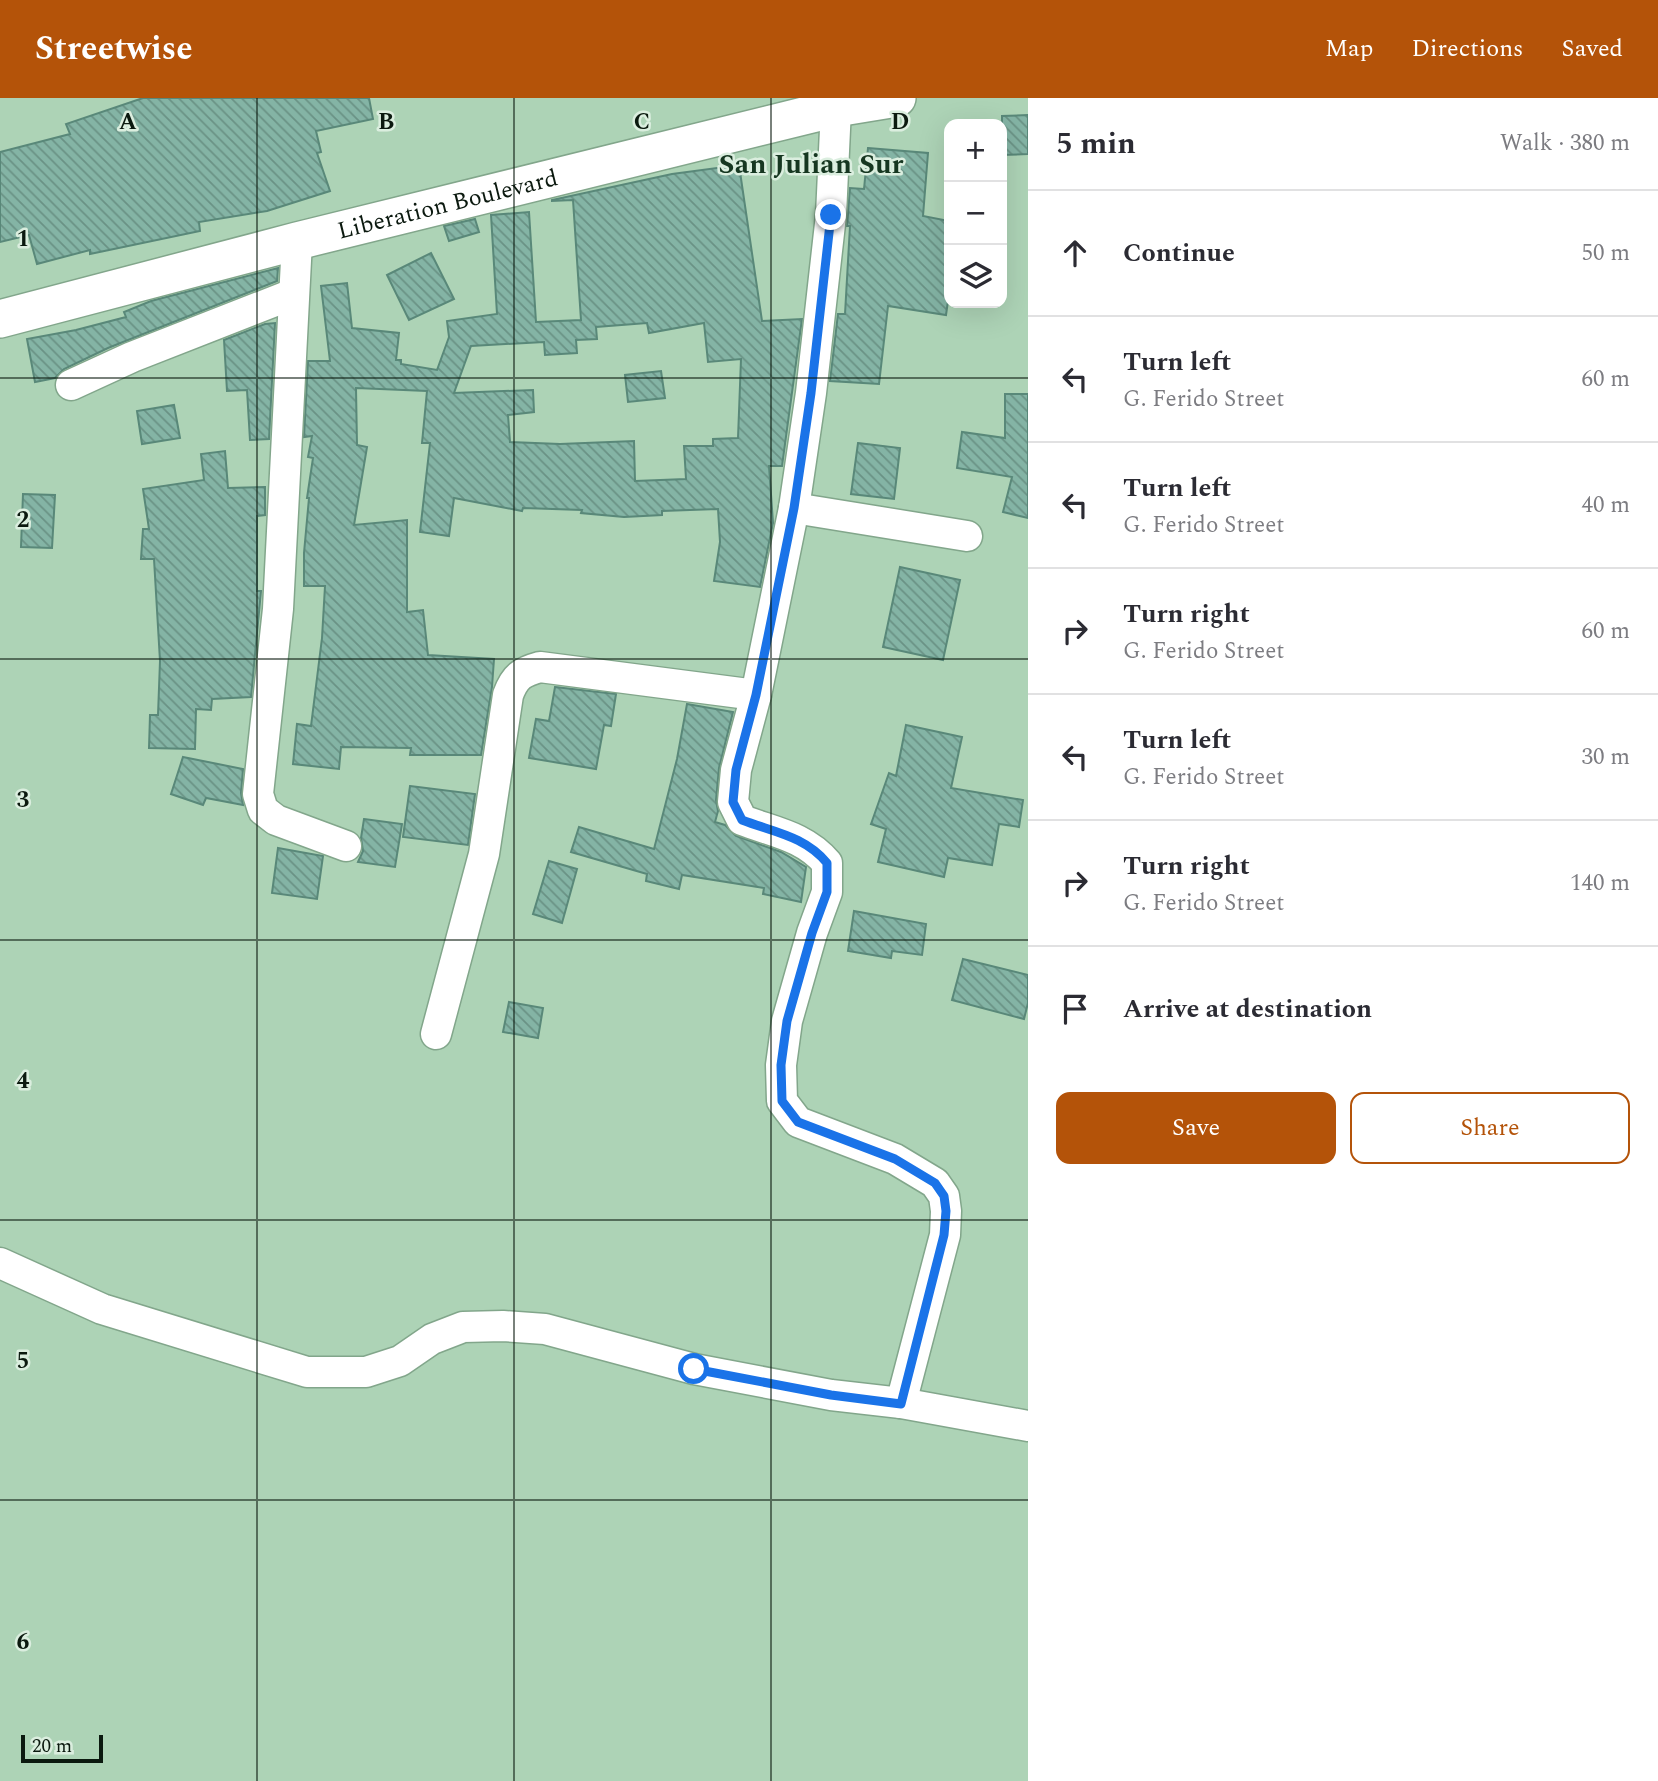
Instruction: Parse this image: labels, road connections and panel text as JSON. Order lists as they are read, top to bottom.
{
  "streets": {
    "street": ["Liberation Boulevard"]
  },
  "districts": ["San Julian Sur"],
  "scale_bar": "20 m",
  "page": {
    "header": "Streetwise",
    "nav": ["Map", "Directions", "Saved"],
    "heading": ["5 min", "Walk · 380 m"],
    "map_buttons": ["+", "−"],
    "list": [
      ["Continue", "50 m"],
      ["Turn left", "G. Ferido Street", "60 m"],
      ["Turn left", "G. Ferido Street", "40 m"],
      ["Turn right", "G. Ferido Street", "60 m"],
      ["Turn left", "G. Ferido Street", "30 m"],
      ["Turn right", "G. Ferido Street", "140 m"],
      "Arrive at destination"
    ],
    "buttons": ["Save", "Share"],
    "scale": "20 m"
  },
  "grid": {
    "columns": [
      "A",
      "B",
      "C",
      "D"
    ],
    "rows": [
      "1",
      "2",
      "3",
      "4",
      "5",
      "6"
    ]
  }
}
